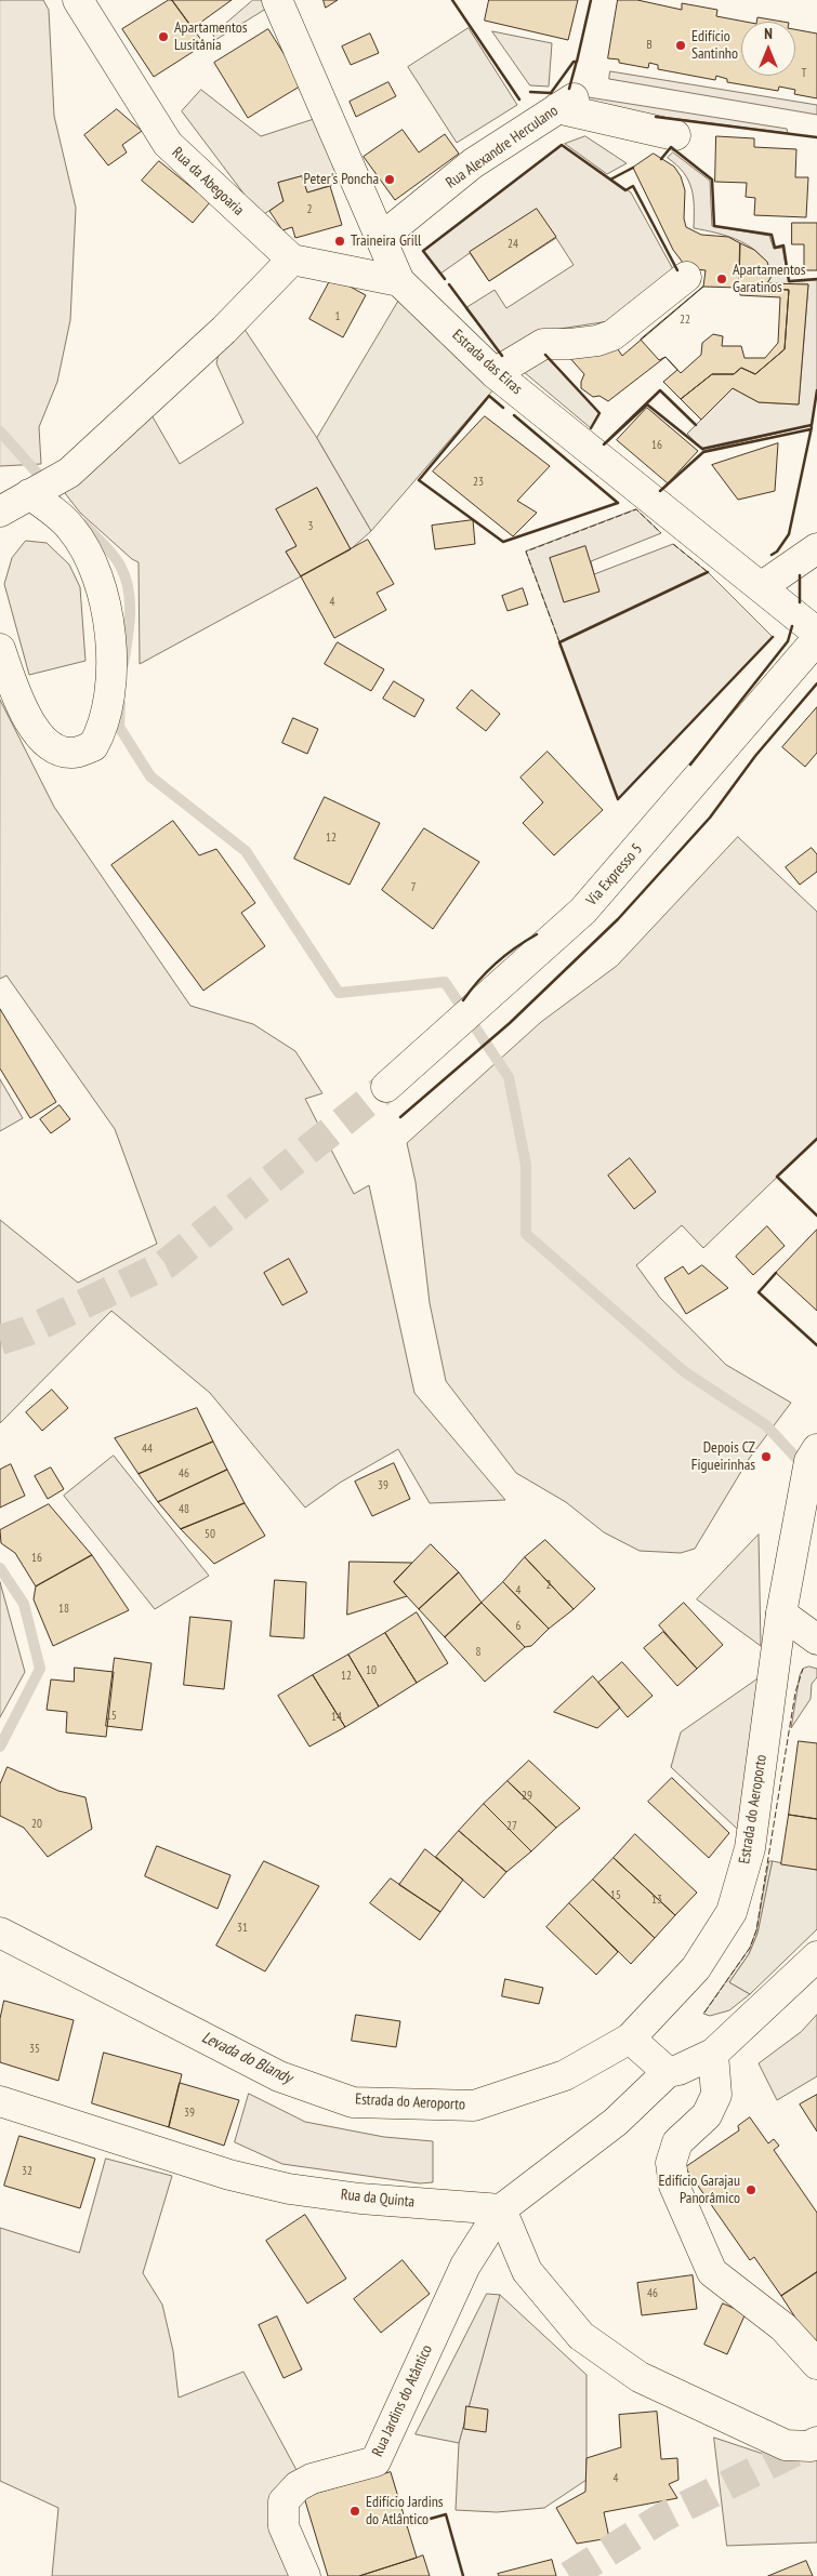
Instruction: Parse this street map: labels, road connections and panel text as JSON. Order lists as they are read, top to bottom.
{
  "streets": {
    "street": [
      "Rua Alexandre Herculano",
      "Rua da Abegoaria",
      "Estrada das Eiras",
      "Via Expresso 5",
      "Estrada do Aeroporto",
      "Rua da Quinta",
      "Rua Jardins do Atântico"
    ]
  },
  "crossings": [
    ["Rua Alexandre Herculano", "Estrada das Eiras"],
    ["Rua da Quinta", "Rua Jardins do Atântico"]
  ],
  "water": ["Levada do Blandy"],
  "places": [
    "Apartamentos Lusitânia",
    "Edifício Santinho",
    "Peter's Poncha",
    "Traineira Grill",
    "Apartamentos Garatinos",
    "Depois CZ Figueirinhas",
    "Edifício Garajau Panorâmico",
    "Edifício Jardins do Atlântico"
  ],
  "house_numbers": [
    "B",
    "T",
    "2",
    "24",
    "1",
    "22",
    "16",
    "23",
    "3",
    "4",
    "12",
    "7",
    "44",
    "46",
    "39",
    "48",
    "50",
    "16",
    "2",
    "4",
    "18",
    "6",
    "8",
    "10",
    "12",
    "15",
    "14",
    "29",
    "20",
    "27",
    "15",
    "13",
    "31",
    "35",
    "39",
    "32",
    "46",
    "4"
  ],
  "north": "top"
}
